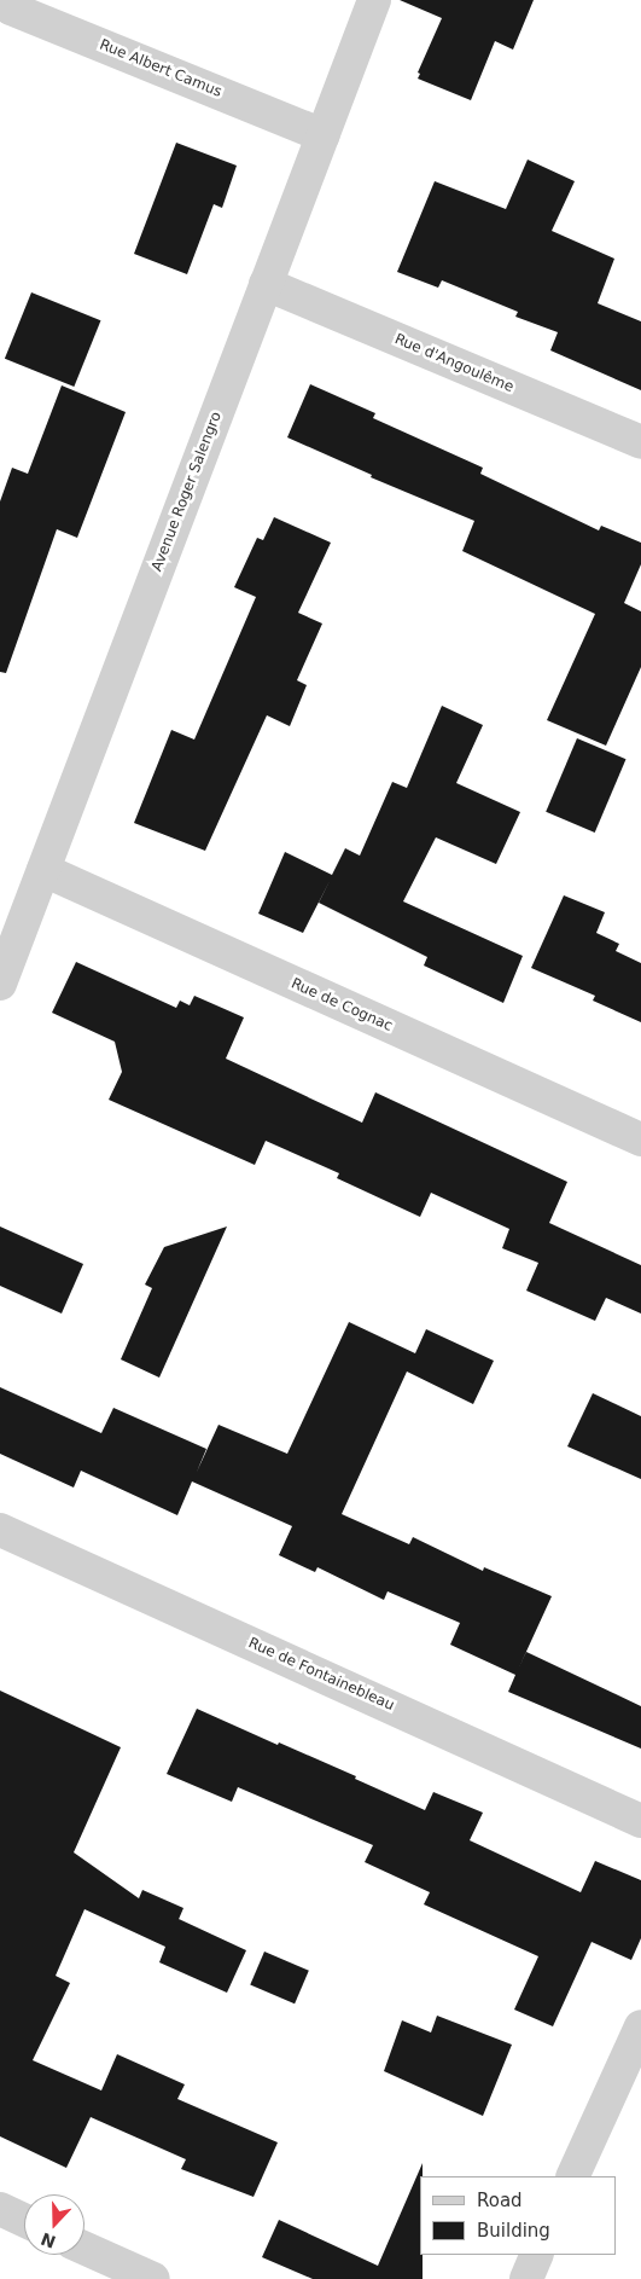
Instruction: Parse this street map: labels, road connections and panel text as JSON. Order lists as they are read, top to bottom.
{
  "streets": {
    "street": [
      "Rue Albert Camus",
      "Rue d'Angoulême",
      "Avenue Roger Salengro",
      "Rue de Cognac",
      "Rue de Fontainebleau"
    ]
  },
  "crossings": [
    ["Rue Albert Camus", "Avenue Roger Salengro"],
    ["Rue d'Angoulême", "Avenue Roger Salengro"],
    ["Avenue Roger Salengro", "Rue de Cognac"]
  ],
  "legend": ["Road", "Building"],
  "north": "bottom"
}
